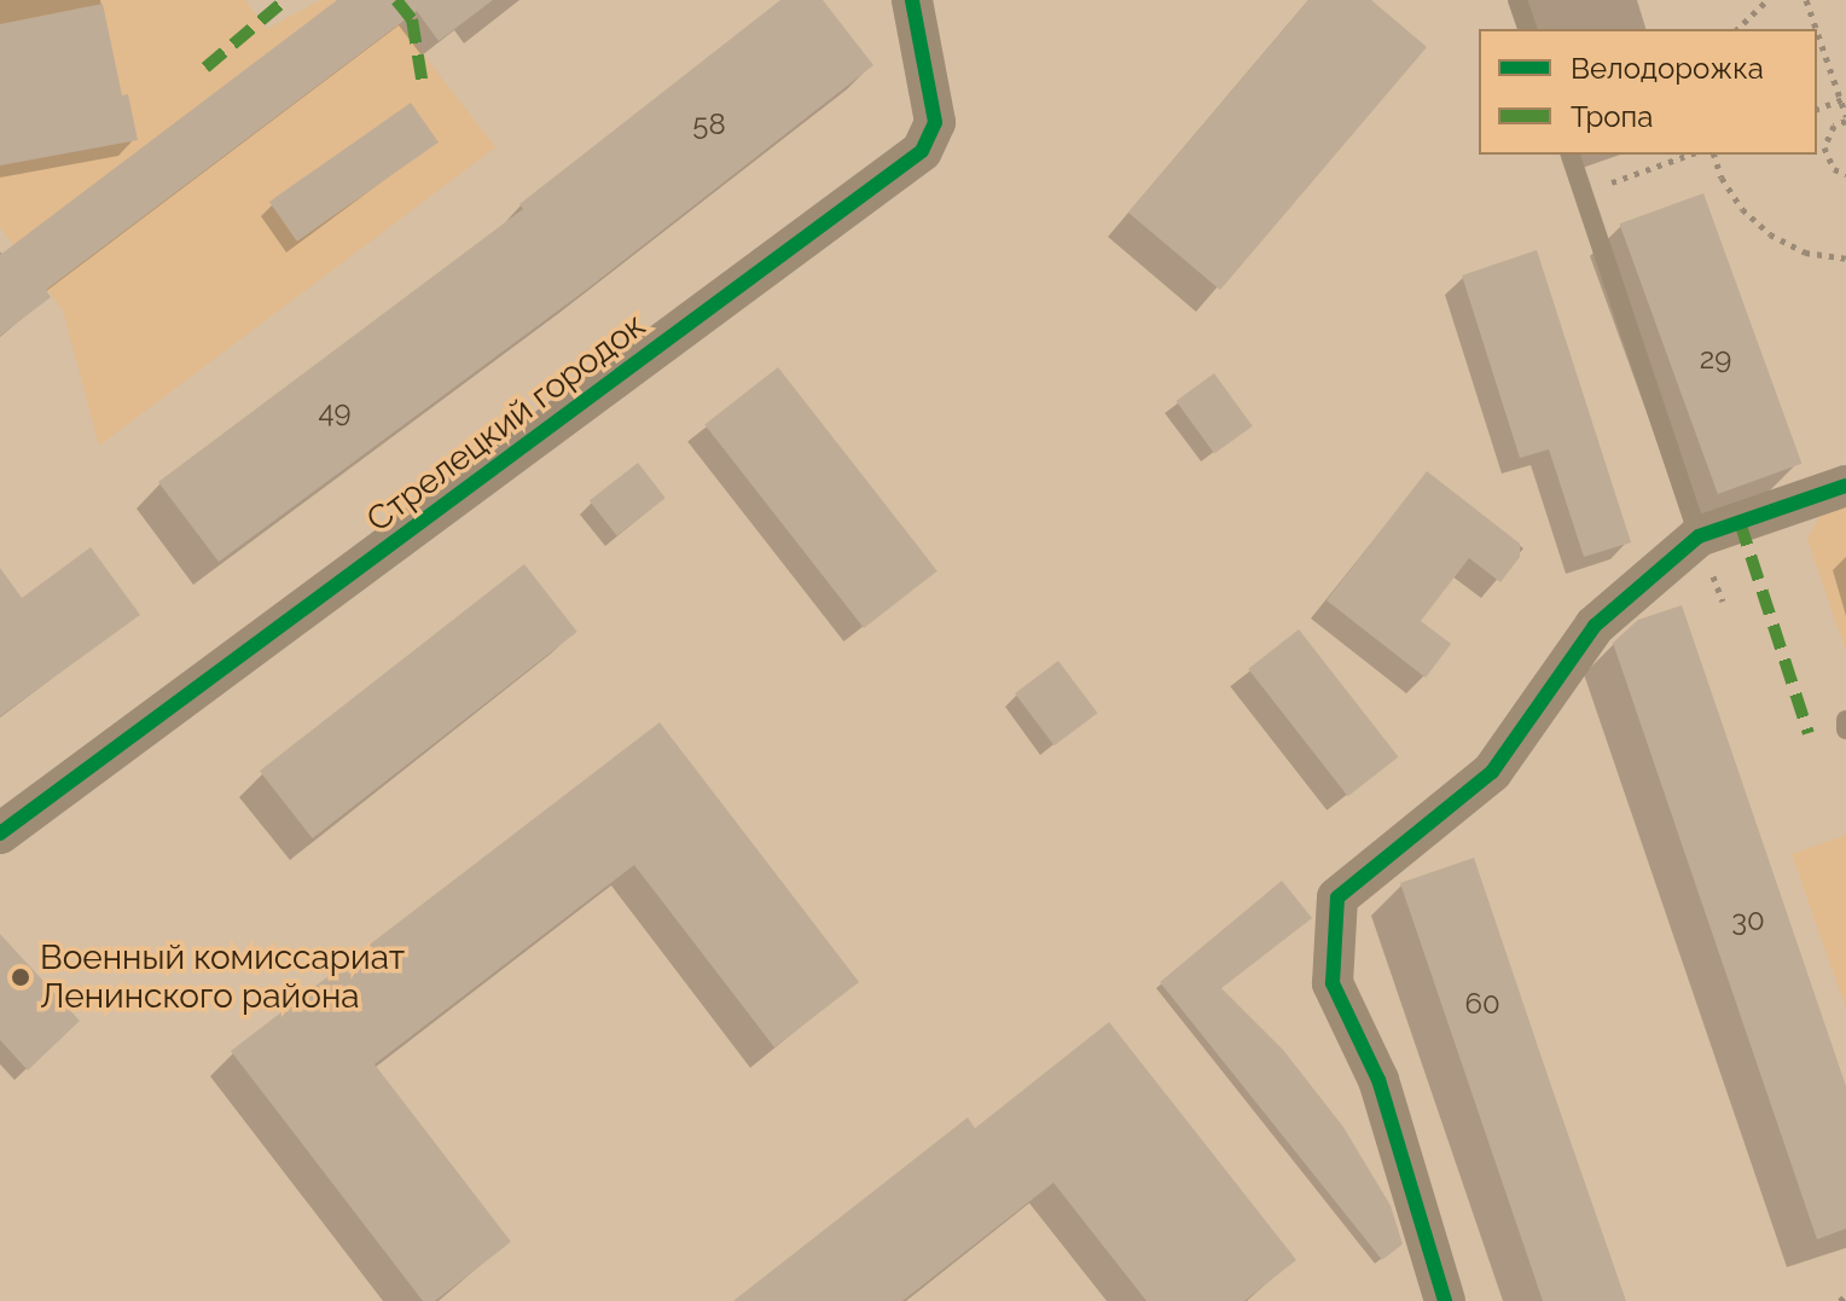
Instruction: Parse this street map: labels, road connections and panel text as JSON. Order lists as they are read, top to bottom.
{
  "streets": {
    "street": ["Стрелецкий городок"]
  },
  "places": ["Военный комиссариат Ленинского района"],
  "house_numbers": [
    "58",
    "29",
    "49",
    "30",
    "60"
  ],
  "legend": ["Велодорожка", "Тропа"]
}
